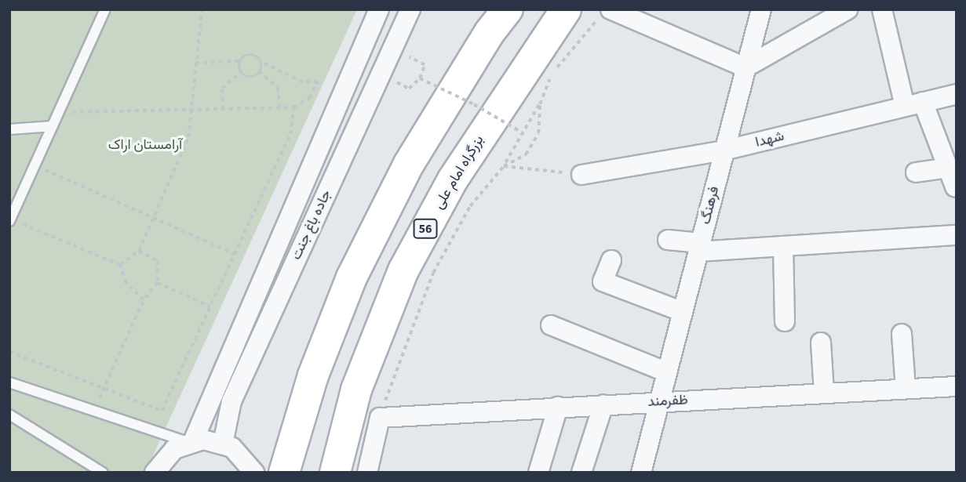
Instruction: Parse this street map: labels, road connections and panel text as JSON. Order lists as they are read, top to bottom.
{
  "streets": {
    "highway": ["بزرگراه امام علی", "56"],
    "street": [
      "شهدا",
      "فرهنگ",
      "جاده باغ جنت",
      "ظفرمند"
    ]
  },
  "crossings": [
    ["شهدا", "فرهنگ"],
    ["فرهنگ", "ظفرمند"]
  ],
  "parks": ["آرامستان اراک"]
}
